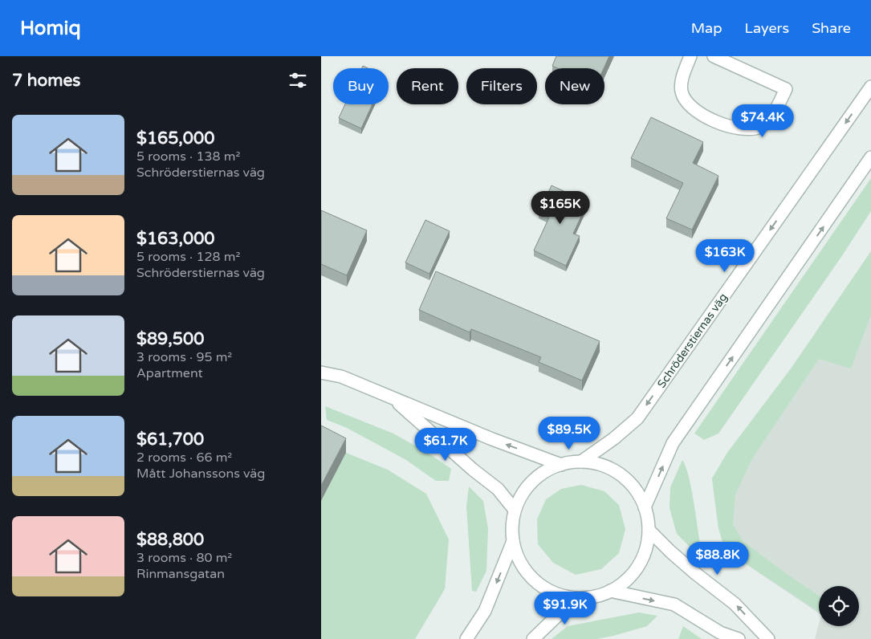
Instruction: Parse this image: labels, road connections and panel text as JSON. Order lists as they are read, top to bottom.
{
  "streets": {
    "street": ["Schröderstiernas väg"]
  },
  "page": {
    "header": "Homiq",
    "nav": ["Map", "Layers", "Share"],
    "heading": "7 homes",
    "chip": [
      "Buy",
      "Rent",
      "Filters",
      "New"
    ],
    "list": [
      {
        "name": "$165,000",
        "note": "5 rooms · 138 m² · Schröderstiernas väg"
      },
      {
        "name": "$163,000",
        "note": "5 rooms · 128 m² · Schröderstiernas väg"
      },
      {
        "name": "$89,500",
        "note": "3 rooms · 95 m² · Apartment"
      },
      {
        "name": "$61,700",
        "note": "2 rooms · 66 m² · Mått Johanssons väg"
      },
      {
        "name": "$88,800",
        "note": "3 rooms · 80 m² · Rinmansgatan"
      }
    ],
    "price": [
      "$74.4K",
      "$165K",
      "$163K",
      "$89.5K",
      "$61.7K",
      "$88.8K",
      "$91.9K"
    ]
  }
}
